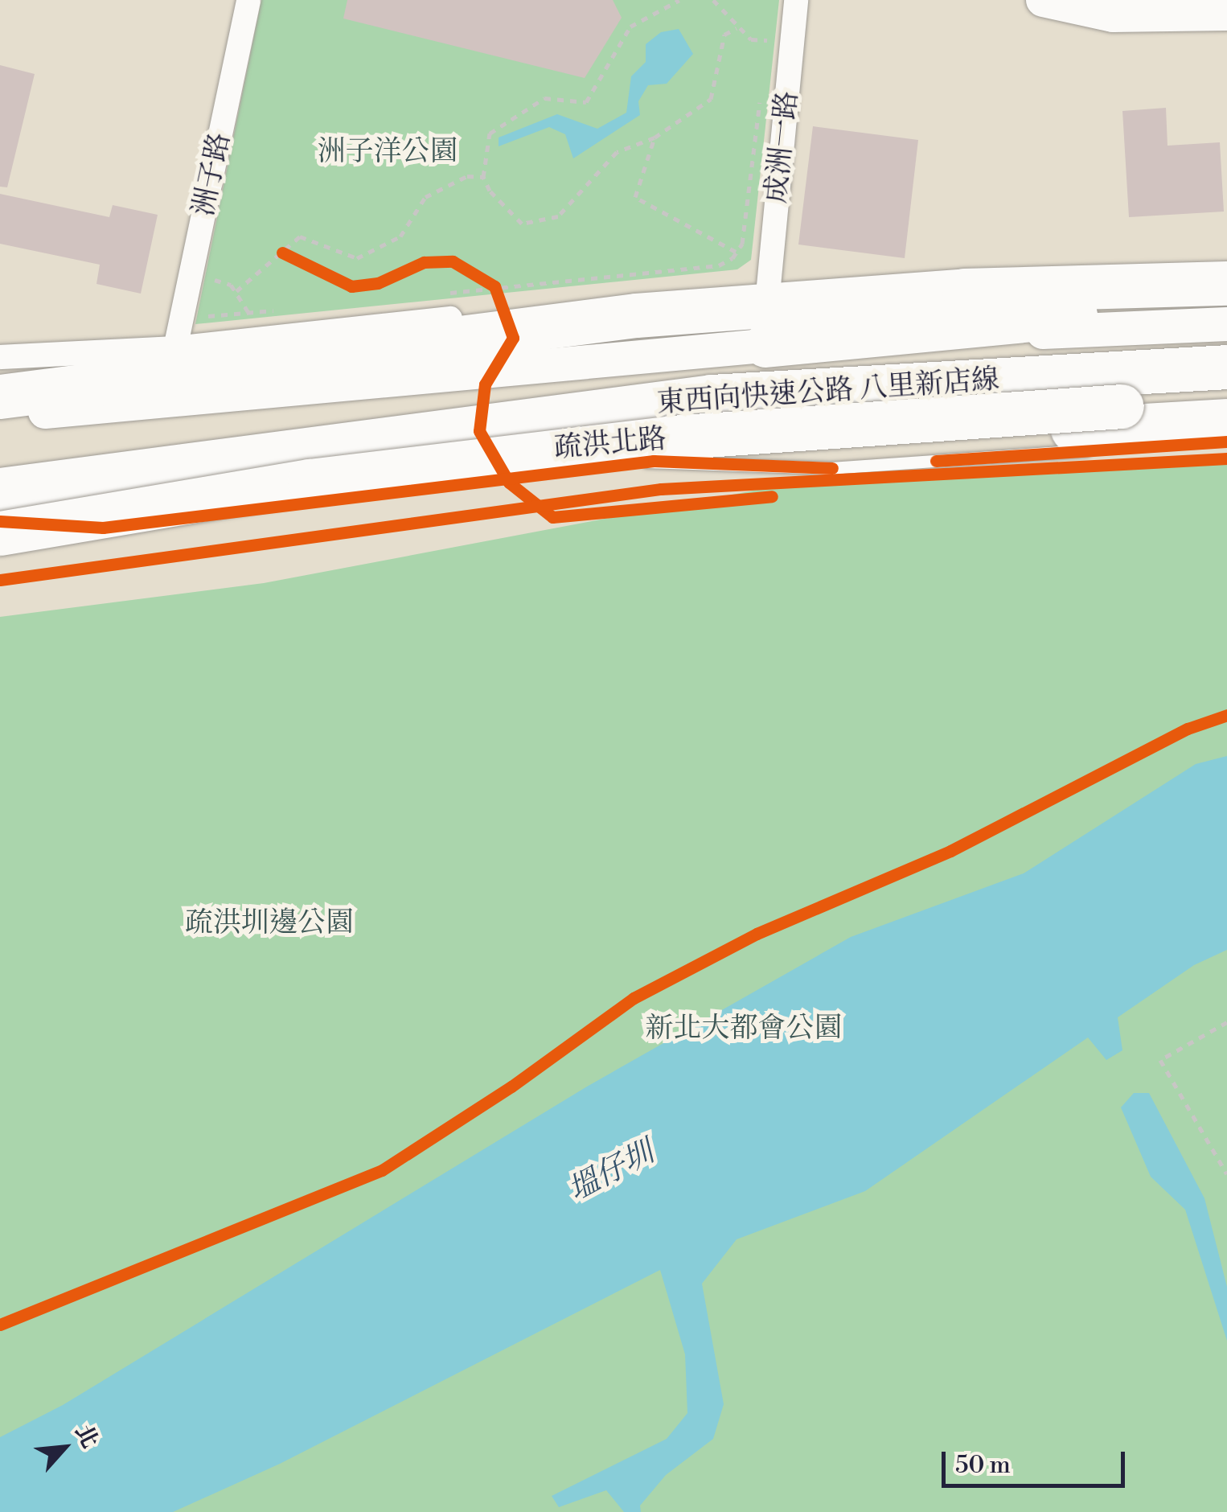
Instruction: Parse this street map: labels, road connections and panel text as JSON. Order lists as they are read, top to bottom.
{
  "streets": {
    "highway": ["東西向快速公路 八里新店線"],
    "street": ["成洲一路", "洲子路", "疏洪北路"]
  },
  "water": ["塭仔圳"],
  "parks": ["洲子洋公園", "疏洪圳邊公園", "新北大都會公園"],
  "scale_bar": "50 m",
  "north": "top right"
}
